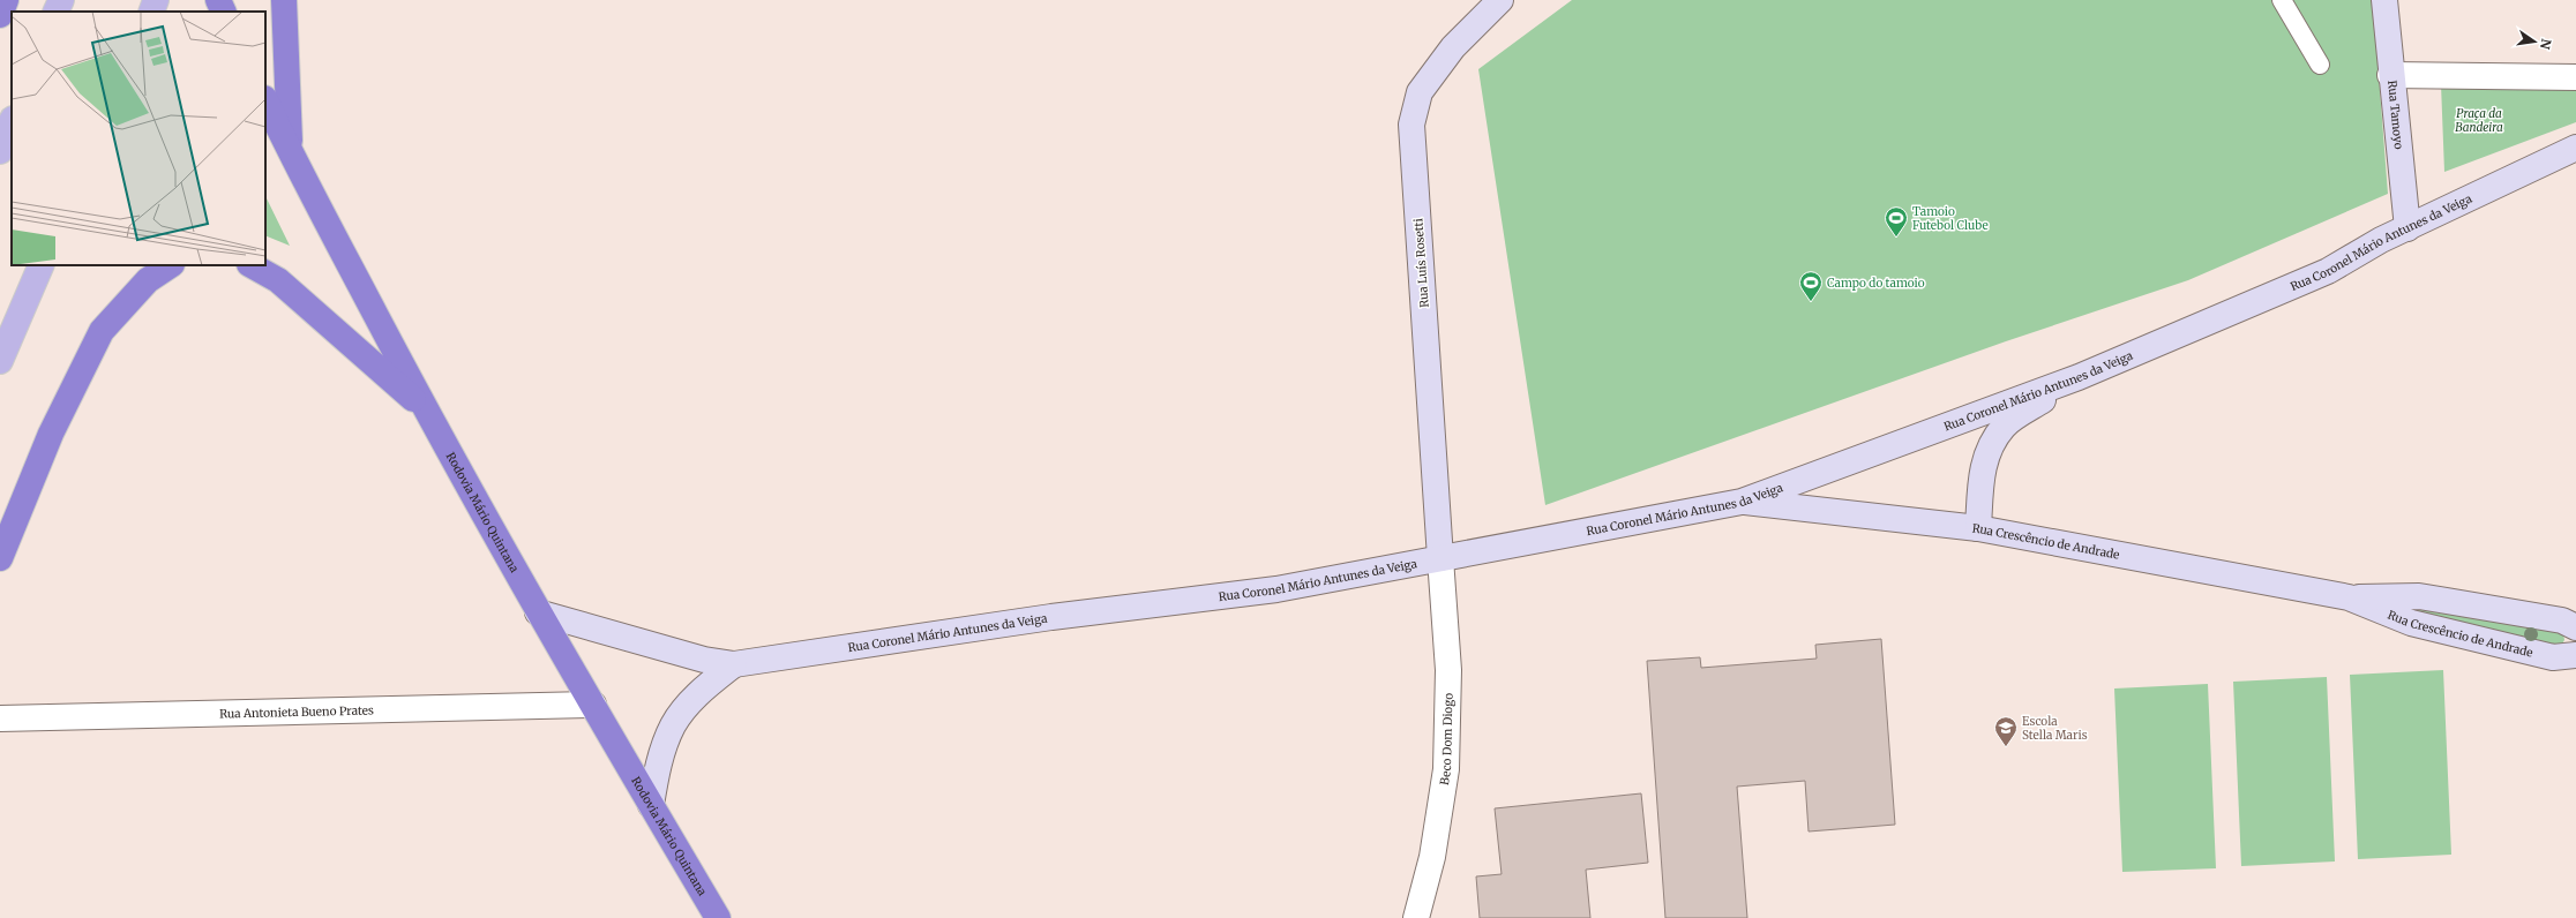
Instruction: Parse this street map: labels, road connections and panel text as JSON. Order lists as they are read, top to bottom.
{
  "streets": {
    "highway": ["Rodovia Mário Quintana"],
    "street": [
      "Rua Tamoyo",
      "Rua Coronel Mário Antunes da Veiga",
      "Rua Luís Rosetti",
      "Rua Crescêncio de Andrade",
      "Rua Antonieta Bueno Prates",
      "Beco Dom Diogo"
    ]
  },
  "crossings": [
    ["Rua Tamoyo", "Rua Coronel Mário Antunes da Veiga"],
    ["Rua Coronel Mário Antunes da Veiga", "Rua Luís Rosetti"],
    ["Rua Coronel Mário Antunes da Veiga", "Rodovia Mário Quintana"],
    ["Rua Coronel Mário Antunes da Veiga", "Rua Crescêncio de Andrade"],
    ["Rua Coronel Mário Antunes da Veiga", "Beco Dom Diogo"],
    ["Rua Luís Rosetti", "Beco Dom Diogo"],
    ["Rodovia Mário Quintana", "Rua Antonieta Bueno Prates"]
  ],
  "parks": ["Praça da Bandeira"],
  "places": {
    "sports": ["Tamoio Futebol Clube", "Campo do tamoio"],
    "school or university": ["Escola Stella Maris"]
  },
  "north": "right"
}
